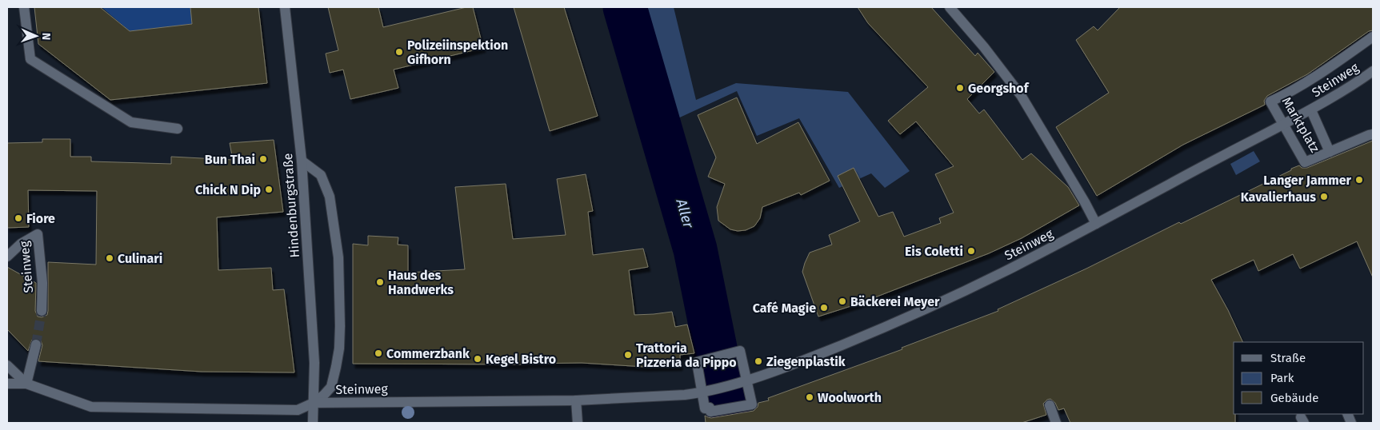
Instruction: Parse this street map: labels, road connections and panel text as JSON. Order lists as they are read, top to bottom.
{
  "streets": {
    "street": ["Steinweg", "Marktplatz", "Hindenburgstraße"]
  },
  "crossings": [
    ["Steinweg", "Marktplatz"],
    ["Steinweg", "Hindenburgstraße"]
  ],
  "water": ["Aller"],
  "places": [
    "Polizeiinspektion Gifhorn",
    "Georgshof",
    "Bun Thai",
    "Langer Jammer",
    "Chick N Dip",
    "Kavalierhaus",
    "Fiore",
    "Eis Coletti",
    "Culinari",
    "Haus des Handwerks",
    "Bäckerei Meyer",
    "Café Magie",
    "Commerzbank",
    "Trattoria Pizzeria da Pippo",
    "Kegel Bistro",
    "Ziegenplastik",
    "Woolworth"
  ],
  "legend": ["Straße", "Park", "Gebäude"],
  "north": "right"
}
